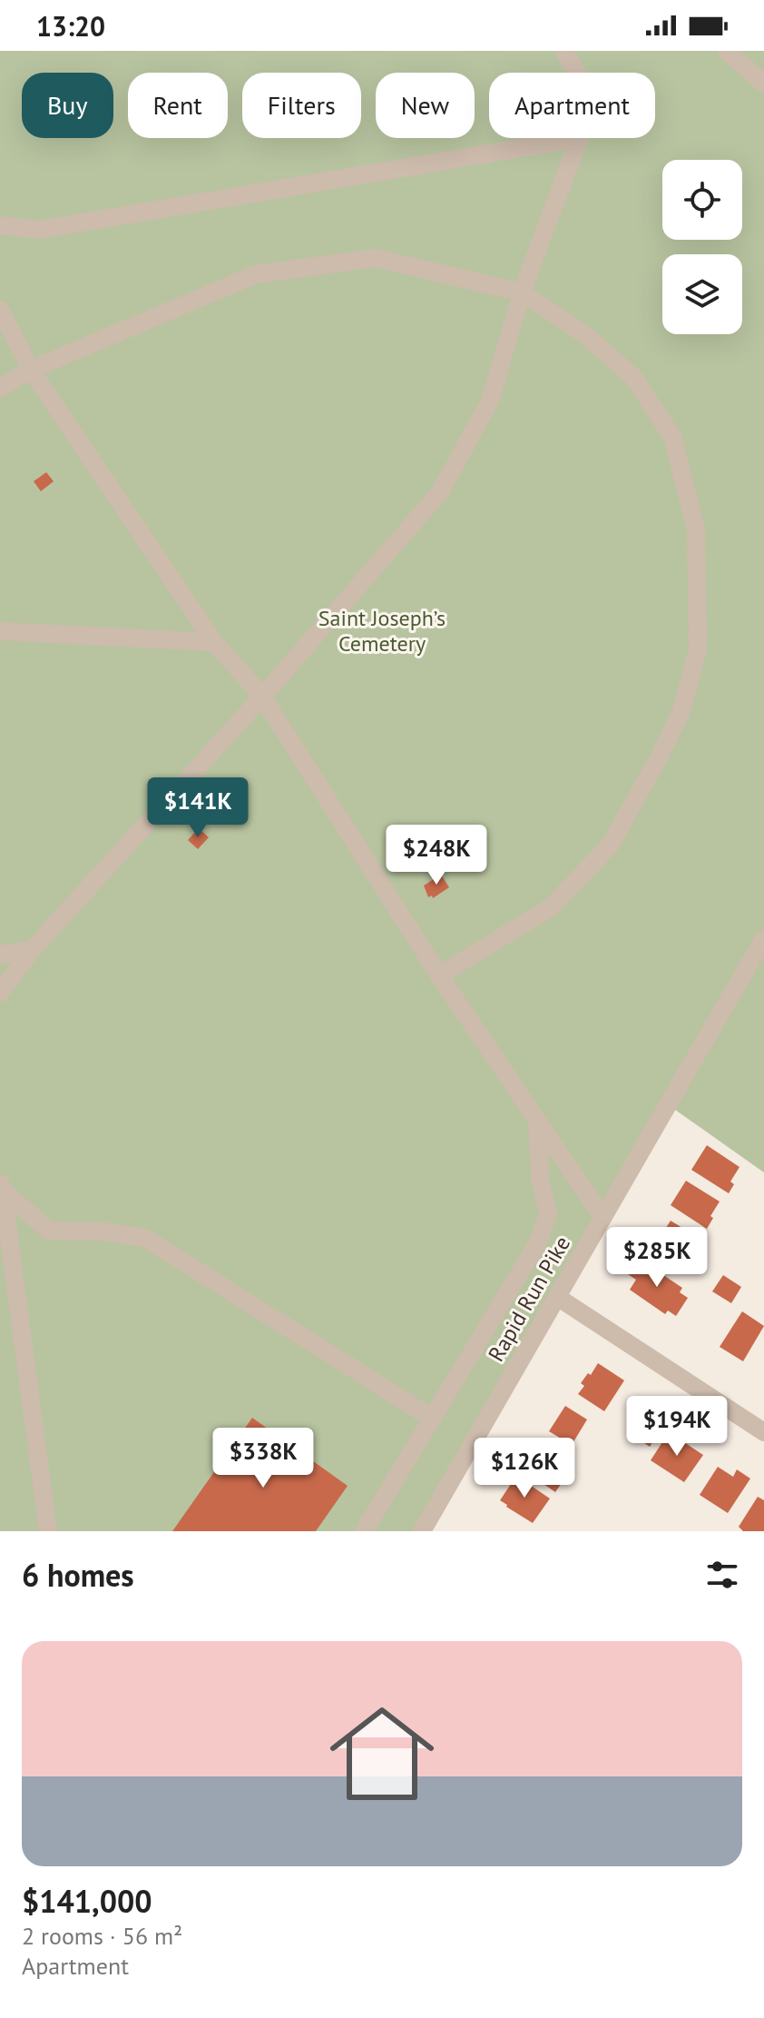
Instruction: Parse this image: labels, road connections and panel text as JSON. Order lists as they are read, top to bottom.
{
  "streets": {
    "street": ["Rapid Run Pike"]
  },
  "parks": ["Saint Joseph’s Cemetery"],
  "page": {
    "status": "13:20",
    "chip": [
      "Buy",
      "Rent",
      "Filters",
      "New",
      "Apartment"
    ],
    "price": [
      "$141K",
      "$248K",
      "$285K",
      "$194K",
      "$338K",
      "$126K"
    ],
    "heading": "6 homes",
    "list": [
      {
        "name": "$141,000",
        "note": "2 rooms · 56 m² · Apartment"
      }
    ]
  }
}
